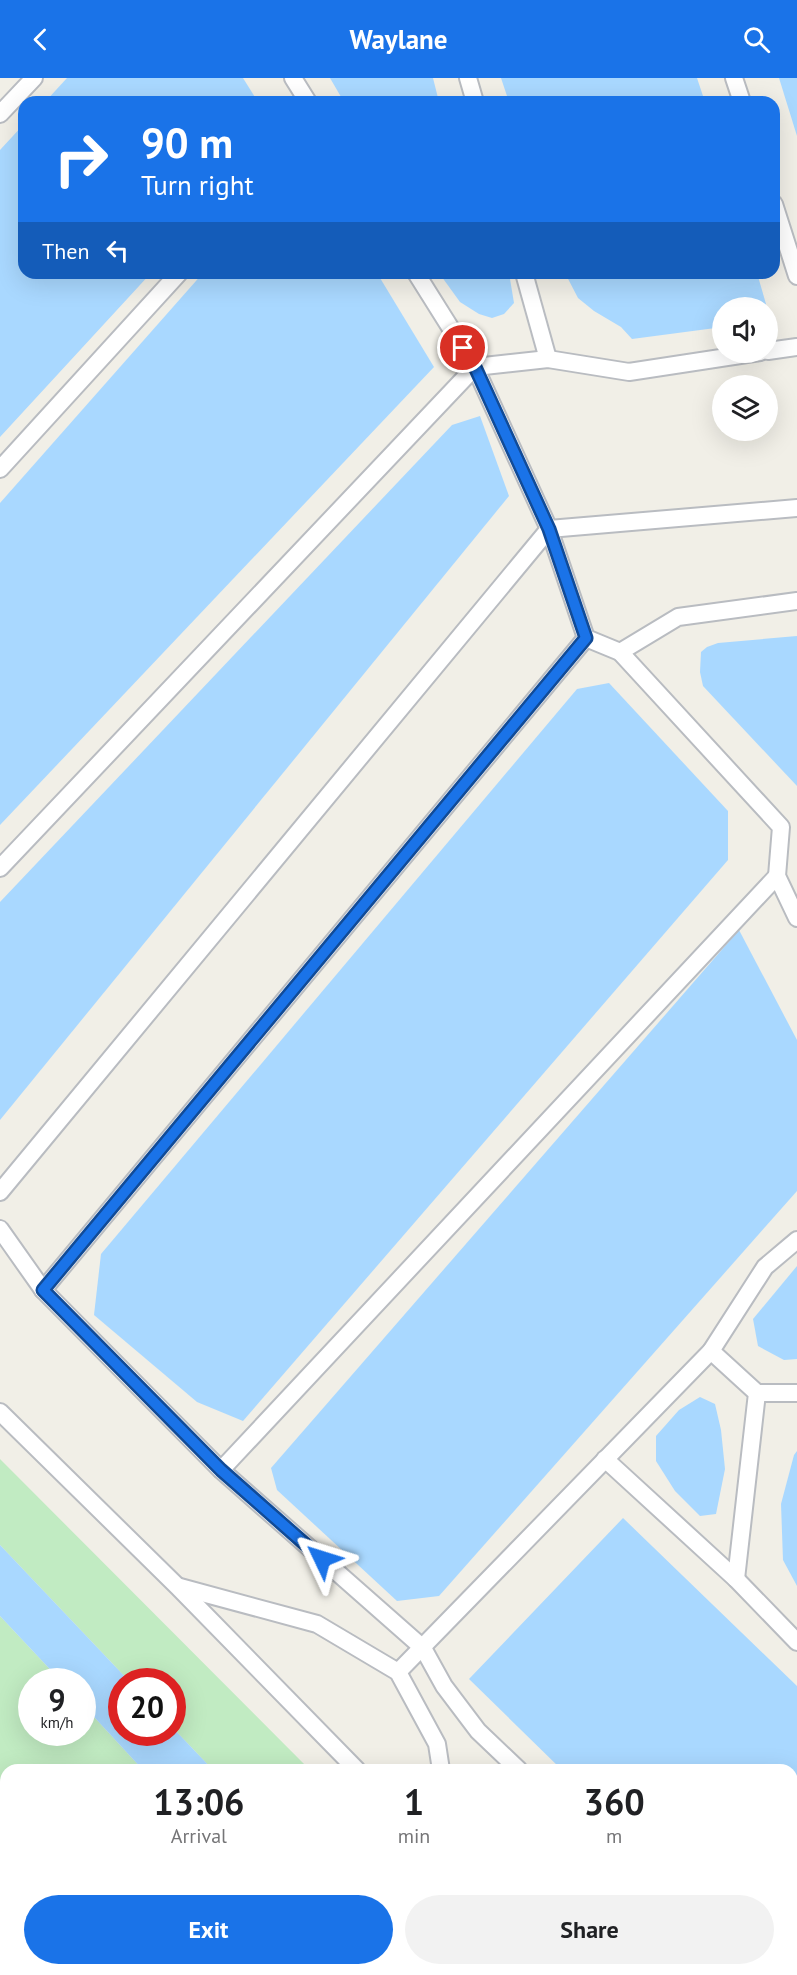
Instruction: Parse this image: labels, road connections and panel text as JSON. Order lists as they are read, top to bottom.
{
  "page": {
    "header": "Waylane",
    "turn": ["90 m", "Turn right"],
    "then": "Then",
    "speed": "9 km/h",
    "limit": "20",
    "eta": [
      "13:06",
      "Arrival",
      "1",
      "min",
      "360",
      "m"
    ],
    "buttons": ["Exit", "Share"]
  }
}
